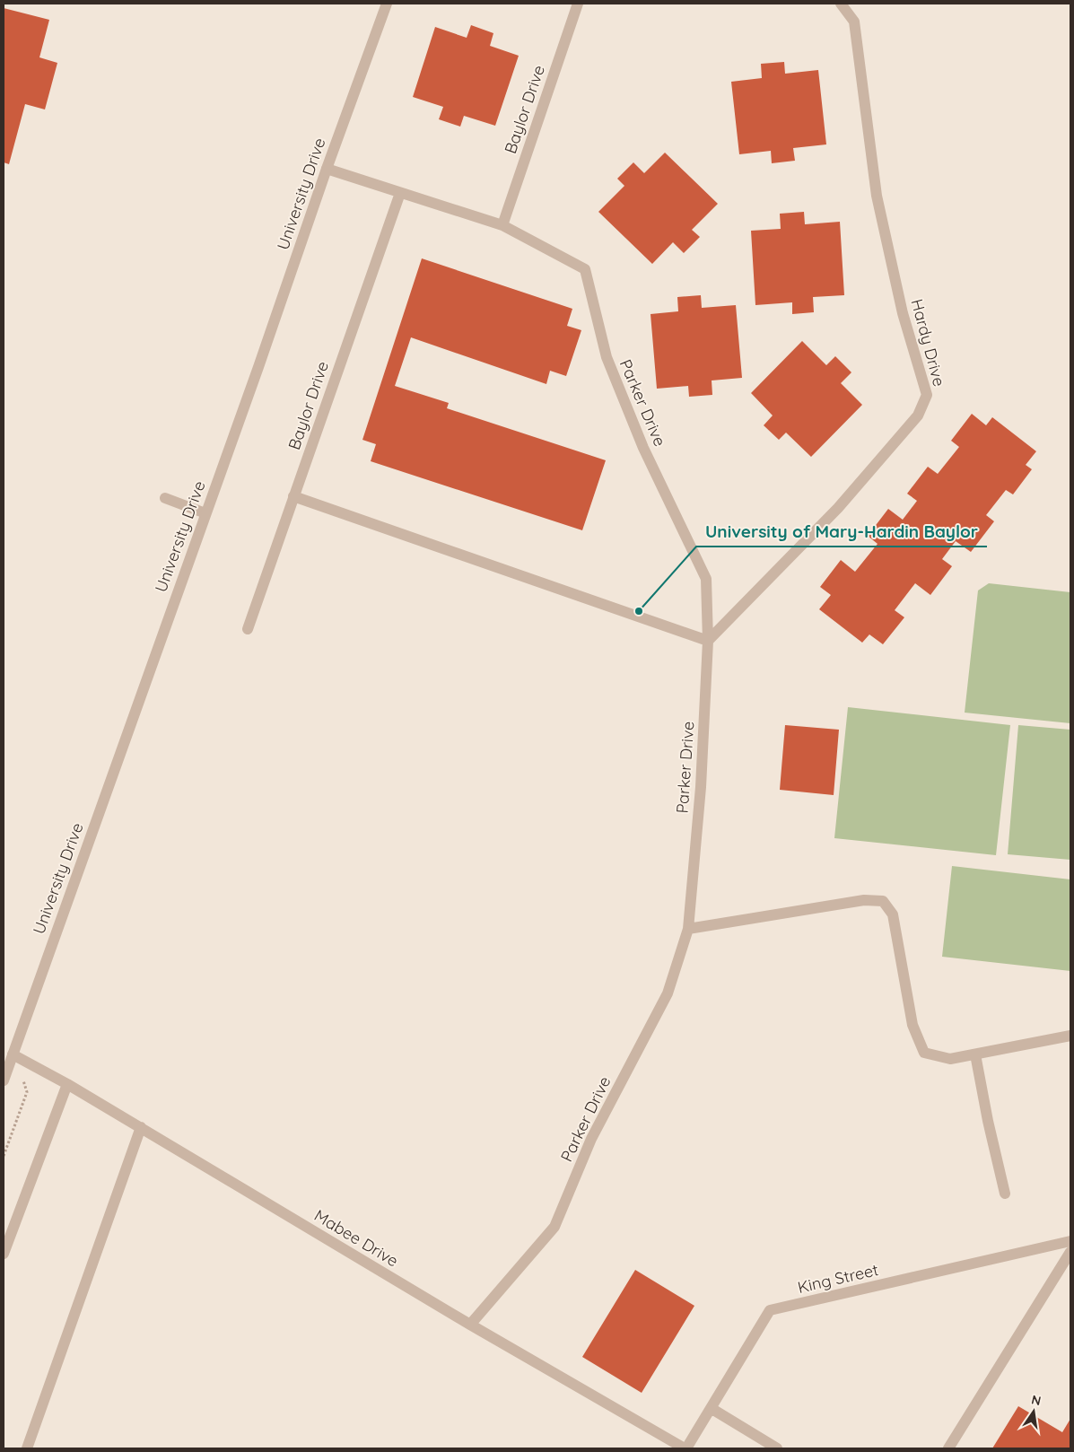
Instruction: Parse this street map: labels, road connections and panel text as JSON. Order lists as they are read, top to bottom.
{
  "streets": {
    "street": [
      "Baylor Drive",
      "University Drive",
      "Hardy Drive",
      "Parker Drive",
      "Mabee Drive",
      "King Street"
    ]
  },
  "crossings": [
    ["Baylor Drive", "Parker Drive"],
    ["University Drive", "Parker Drive"],
    ["University Drive", "Mabee Drive"],
    ["Hardy Drive", "Parker Drive"],
    ["Parker Drive", "Mabee Drive"],
    ["Mabee Drive", "King Street"]
  ],
  "places": ["University of Mary-Hardin Baylor"],
  "north": "top"
}
